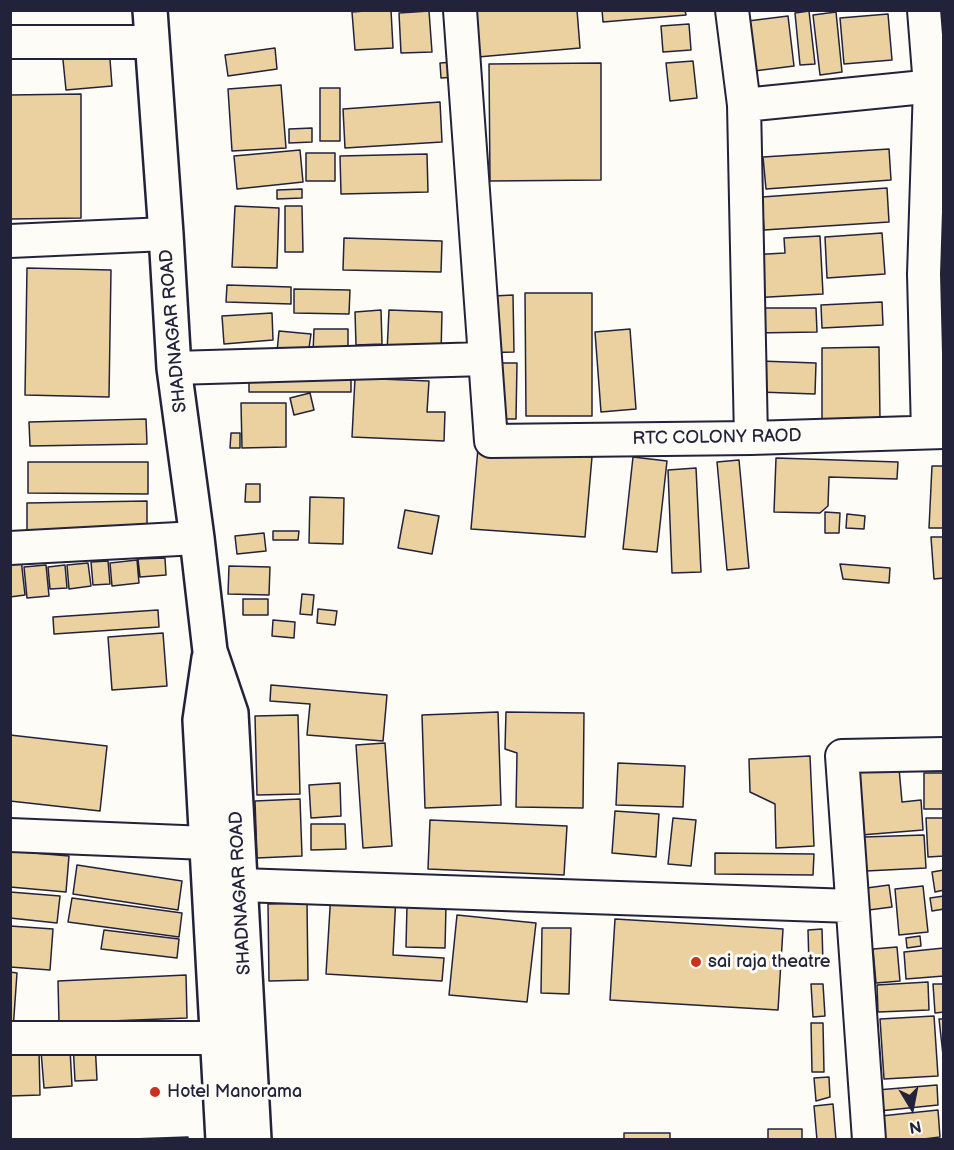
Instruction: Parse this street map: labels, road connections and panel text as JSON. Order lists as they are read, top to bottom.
{
  "streets": {
    "main road": ["SHADNAGAR ROAD"],
    "street": ["RTC COLONY RAOD"]
  },
  "places": ["sai raja theatre", "Hotel Manorama"],
  "north": "bottom"
}
